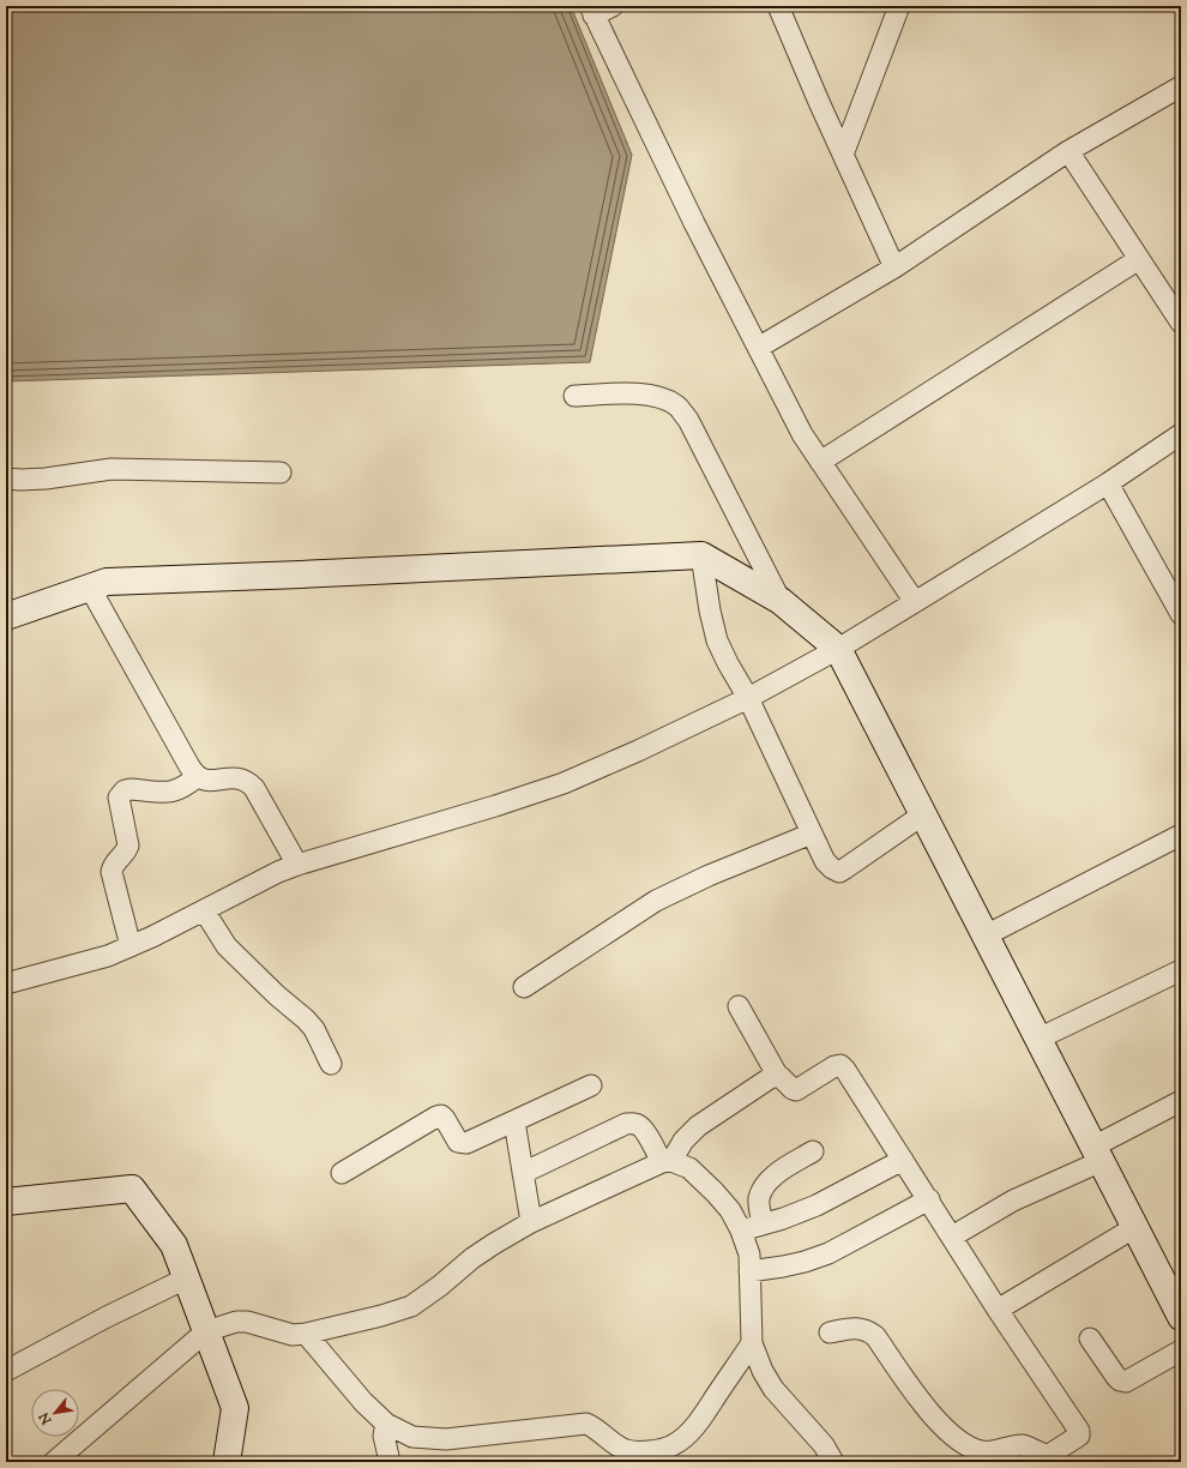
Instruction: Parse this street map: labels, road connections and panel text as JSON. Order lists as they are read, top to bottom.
{
  "north": "bottom left"
}
